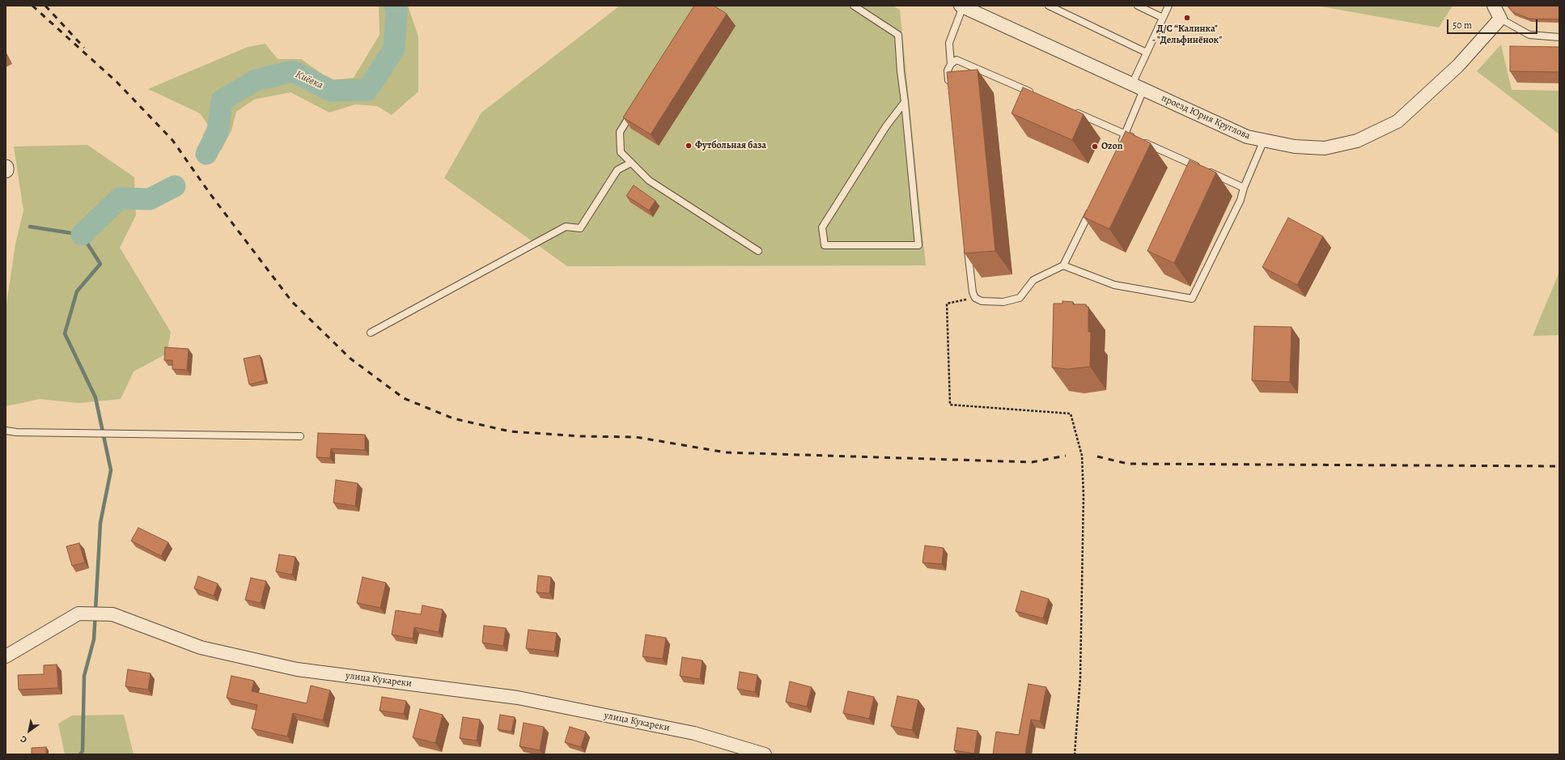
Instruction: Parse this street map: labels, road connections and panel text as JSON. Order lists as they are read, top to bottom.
{
  "streets": {
    "street": ["проезд Юрия Круглова", "улица Кукареки"]
  },
  "water": ["Киёвка"],
  "places": ["Д/С “Калинка\" - \"Дельфинёнок\"", "Футбольная база", "Ozon"],
  "scale_bar": "50 m",
  "north": "bottom left"
}
